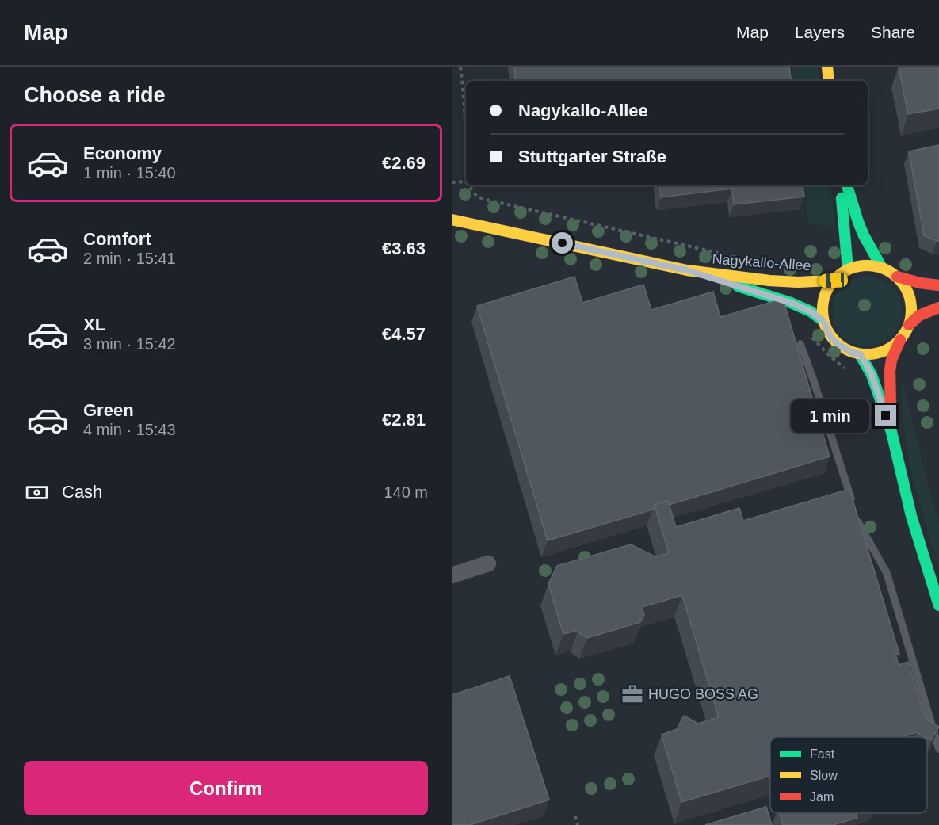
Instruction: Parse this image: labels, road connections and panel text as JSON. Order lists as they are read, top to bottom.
{
  "streets": {
    "main road": ["Nagykallo-Allee"]
  },
  "places": {
    "office": ["HUGO BOSS AG"]
  },
  "legend": ["Fast", "Slow", "Jam"],
  "page": {
    "header": "Map",
    "nav": ["Map", "Layers", "Share"],
    "heading": "Choose a ride",
    "banner": ["Nagykallo-Allee", "Stuttgarter Straße"],
    "list": [
      {
        "name": "Economy",
        "note": "1 min · 15:40",
        "value": "€2.69"
      },
      {
        "name": "Comfort",
        "note": "2 min · 15:41",
        "value": "€3.63"
      },
      {
        "name": "XL",
        "note": "3 min · 15:42",
        "value": "€4.57"
      },
      {
        "name": "Green",
        "note": "4 min · 15:43",
        "value": "€2.81"
      }
    ],
    "bubble": "1 min",
    "pay": ["Cash", "140 m"],
    "buttons": "Confirm"
  }
}
